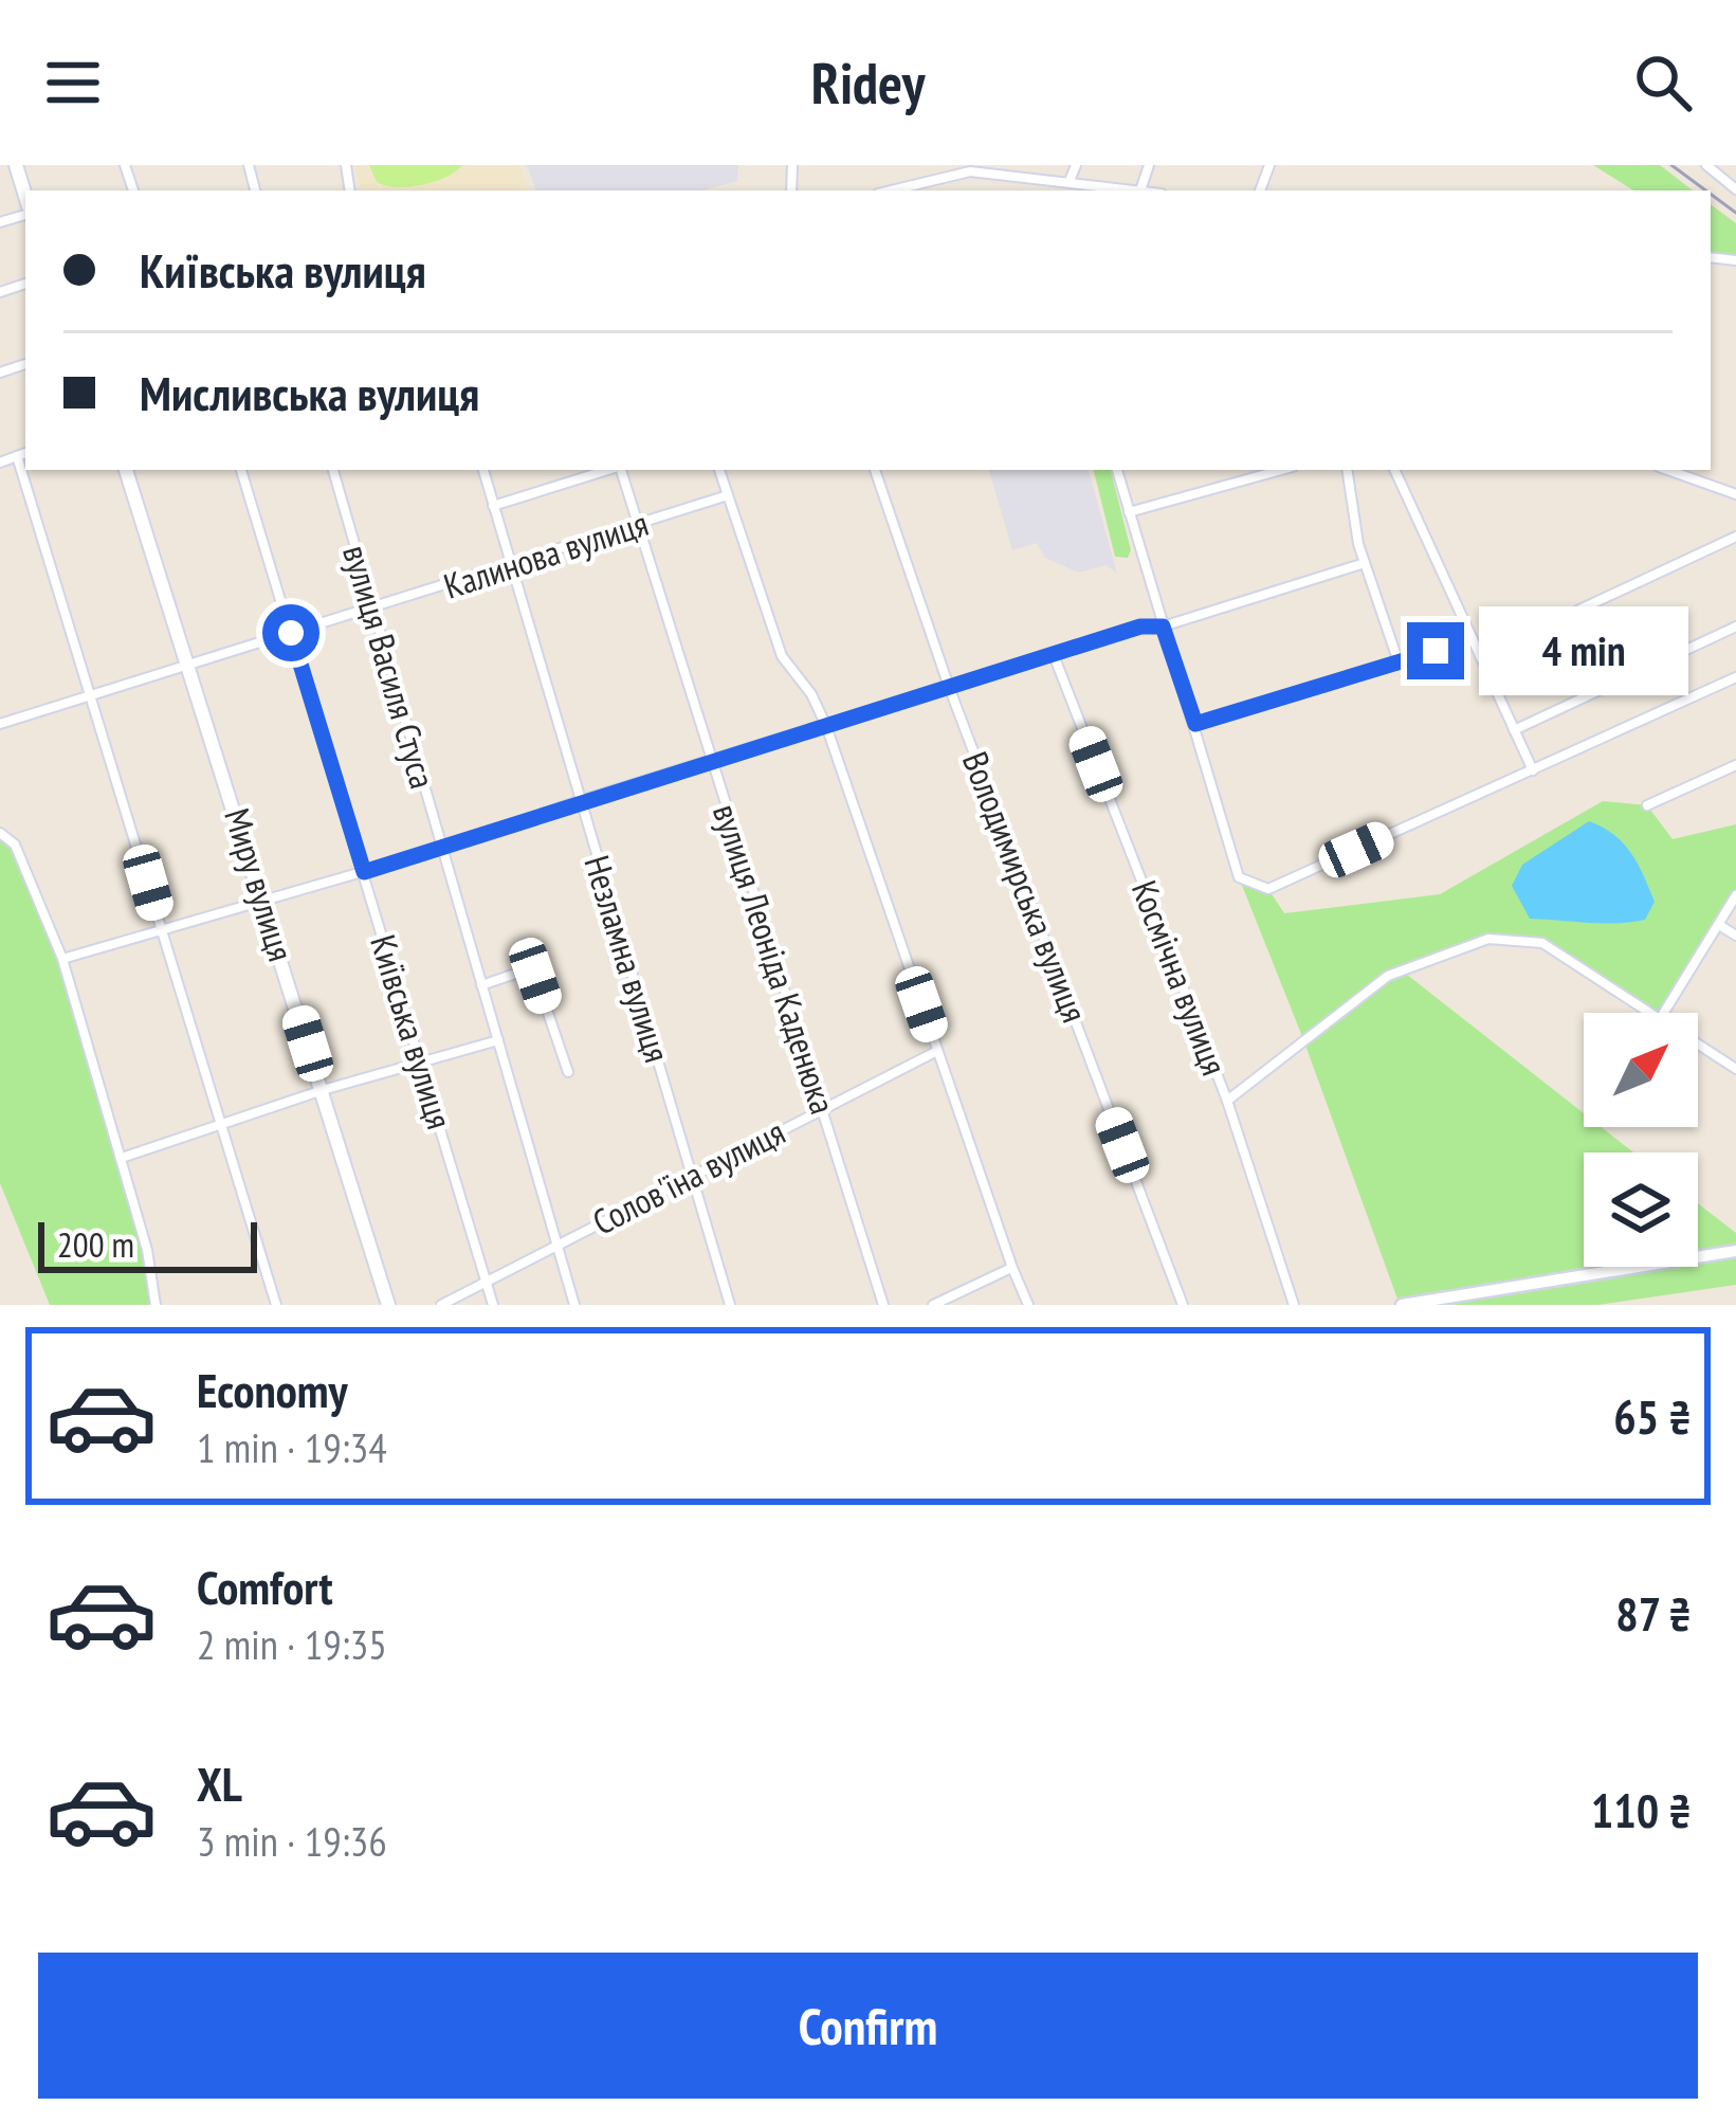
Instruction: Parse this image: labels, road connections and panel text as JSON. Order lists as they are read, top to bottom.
{
  "streets": {
    "main road": ["Миру вулиця"],
    "street": [
      "Калинова вулиця",
      "вулиця Василя Стуса",
      "Володимирська вулиця",
      "Незламна вулиця",
      "вулиця Леоніда Каденюка",
      "Космічна вулиця",
      "Київська вулиця",
      "Солов'їна вулиця"
    ]
  },
  "crossings": [
    ["Калинова вулиця", "вулиця Василя Стуса"],
    ["Калинова вулиця", "Миру вулиця"],
    ["Калинова вулиця", "Незламна вулиця"],
    ["Калинова вулиця", "вулиця Леоніда Каденюка"],
    ["Калинова вулиця", "Київська вулиця"],
    ["вулиця Василя Стуса", "Солов'їна вулиця"],
    ["Незламна вулиця", "Солов'їна вулиця"],
    ["вулиця Леоніда Каденюка", "Солов'їна вулиця"],
    ["Київська вулиця", "Солов'їна вулиця"]
  ],
  "scale_bar": "200 m",
  "north": "top right",
  "page": {
    "header": "Ridey",
    "banner": ["Київська вулиця", "Мисливська вулиця"],
    "bubble": "4 min",
    "scale": "200 m",
    "list": [
      {
        "name": "Economy",
        "note": "1 min · 19:34",
        "value": "65 ₴"
      },
      {
        "name": "Comfort",
        "note": "2 min · 19:35",
        "value": "87 ₴"
      },
      {
        "name": "XL",
        "note": "3 min · 19:36",
        "value": "110 ₴"
      }
    ],
    "buttons": "Confirm"
  }
}
